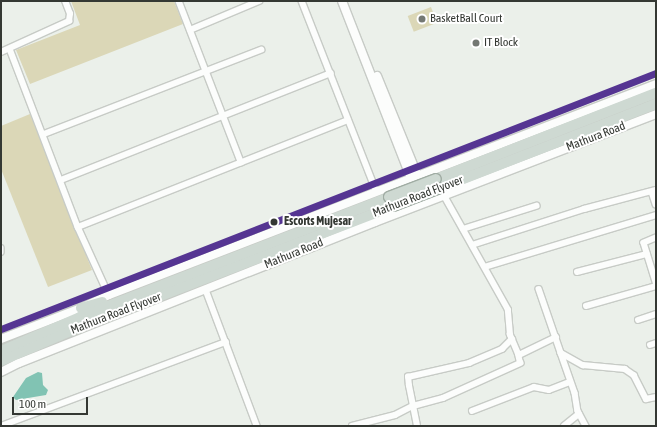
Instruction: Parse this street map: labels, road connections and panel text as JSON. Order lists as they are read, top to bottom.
{
  "streets": {
    "highway": ["Mathura Road Flyover"],
    "main road": ["Mathura Road"]
  },
  "crossings": [
    ["Mathura Road", "Mathura Road Flyover"]
  ],
  "places": ["BasketBall Court", "IT Block", "Escorts Mujesar"],
  "scale_bar": "100 m"
}
